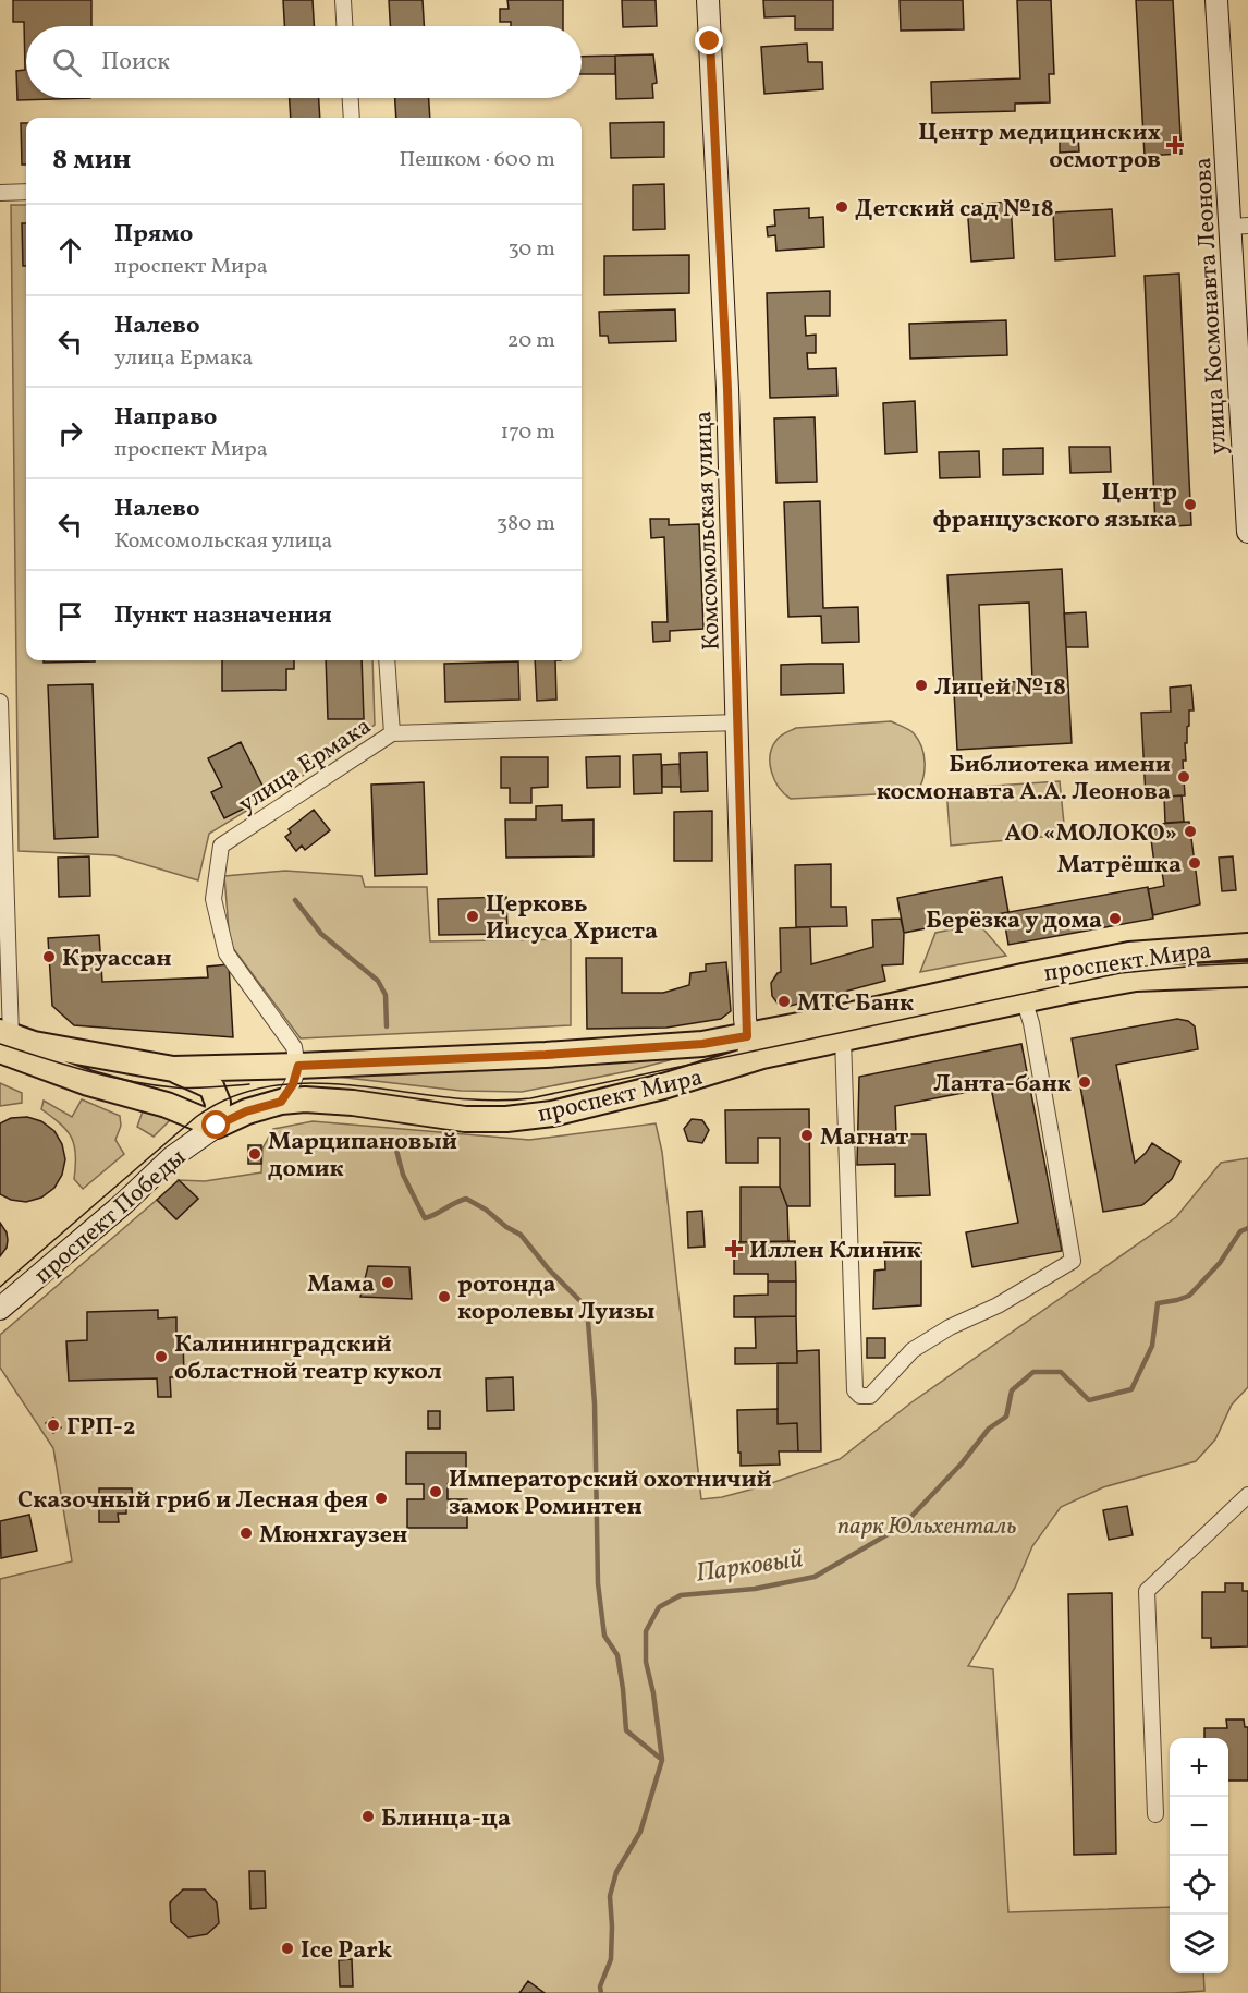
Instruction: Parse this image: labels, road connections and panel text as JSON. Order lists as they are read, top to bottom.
{
  "streets": {
    "main road": [
      "улица Космонавта Леонова",
      "Комсомольская улица",
      "проспект Мира",
      "проспект Победы"
    ],
    "street": ["улица Ермака"]
  },
  "crossings": [
    ["Комсомольская улица", "улица Ермака"],
    ["Комсомольская улица", "проспект Мира"],
    ["улица Ермака", "проспект Мира"],
    ["проспект Мира", "проспект Победы"]
  ],
  "water": ["Парковый"],
  "parks": ["парк Юльхенталь"],
  "places": {
    "health": ["Центр медицинских осмотров", "Иллен Клиник"],
    "other": [
      "Детский сад №18",
      "Центр французского языка",
      "Лицей №18",
      "Библиотека имени космонавта А.А. Леонова",
      "АО «МОЛОКО»",
      "Матрёшка",
      "Церковь Иисуса Христа",
      "Берёзка у дома",
      "Круассан",
      "МТС Банк",
      "Ланта-банк",
      "Магнат",
      "Марципановый домик",
      "Мама",
      "ротонда королевы Луизы",
      "Калининградский областной театр кукол",
      "ГРП-2",
      "Императорский охотничий замок Роминтен",
      "Сказочный гриб и Лесная фея",
      "Мюнхгаузен",
      "Блинца-ца",
      "Ice Park"
    ]
  },
  "page": {
    "search": "Поиск",
    "heading": ["8 мин", "Пешком · 600 m"],
    "list": [
      ["Прямо", "проспект Мира", "30 m"],
      ["Налево", "улица Ермака", "20 m"],
      ["Направо", "проспект Мира", "170 m"],
      ["Налево", "Комсомольская улица", "380 m"],
      "Пункт назначения"
    ],
    "map_buttons": ["+", "−"]
  }
}
